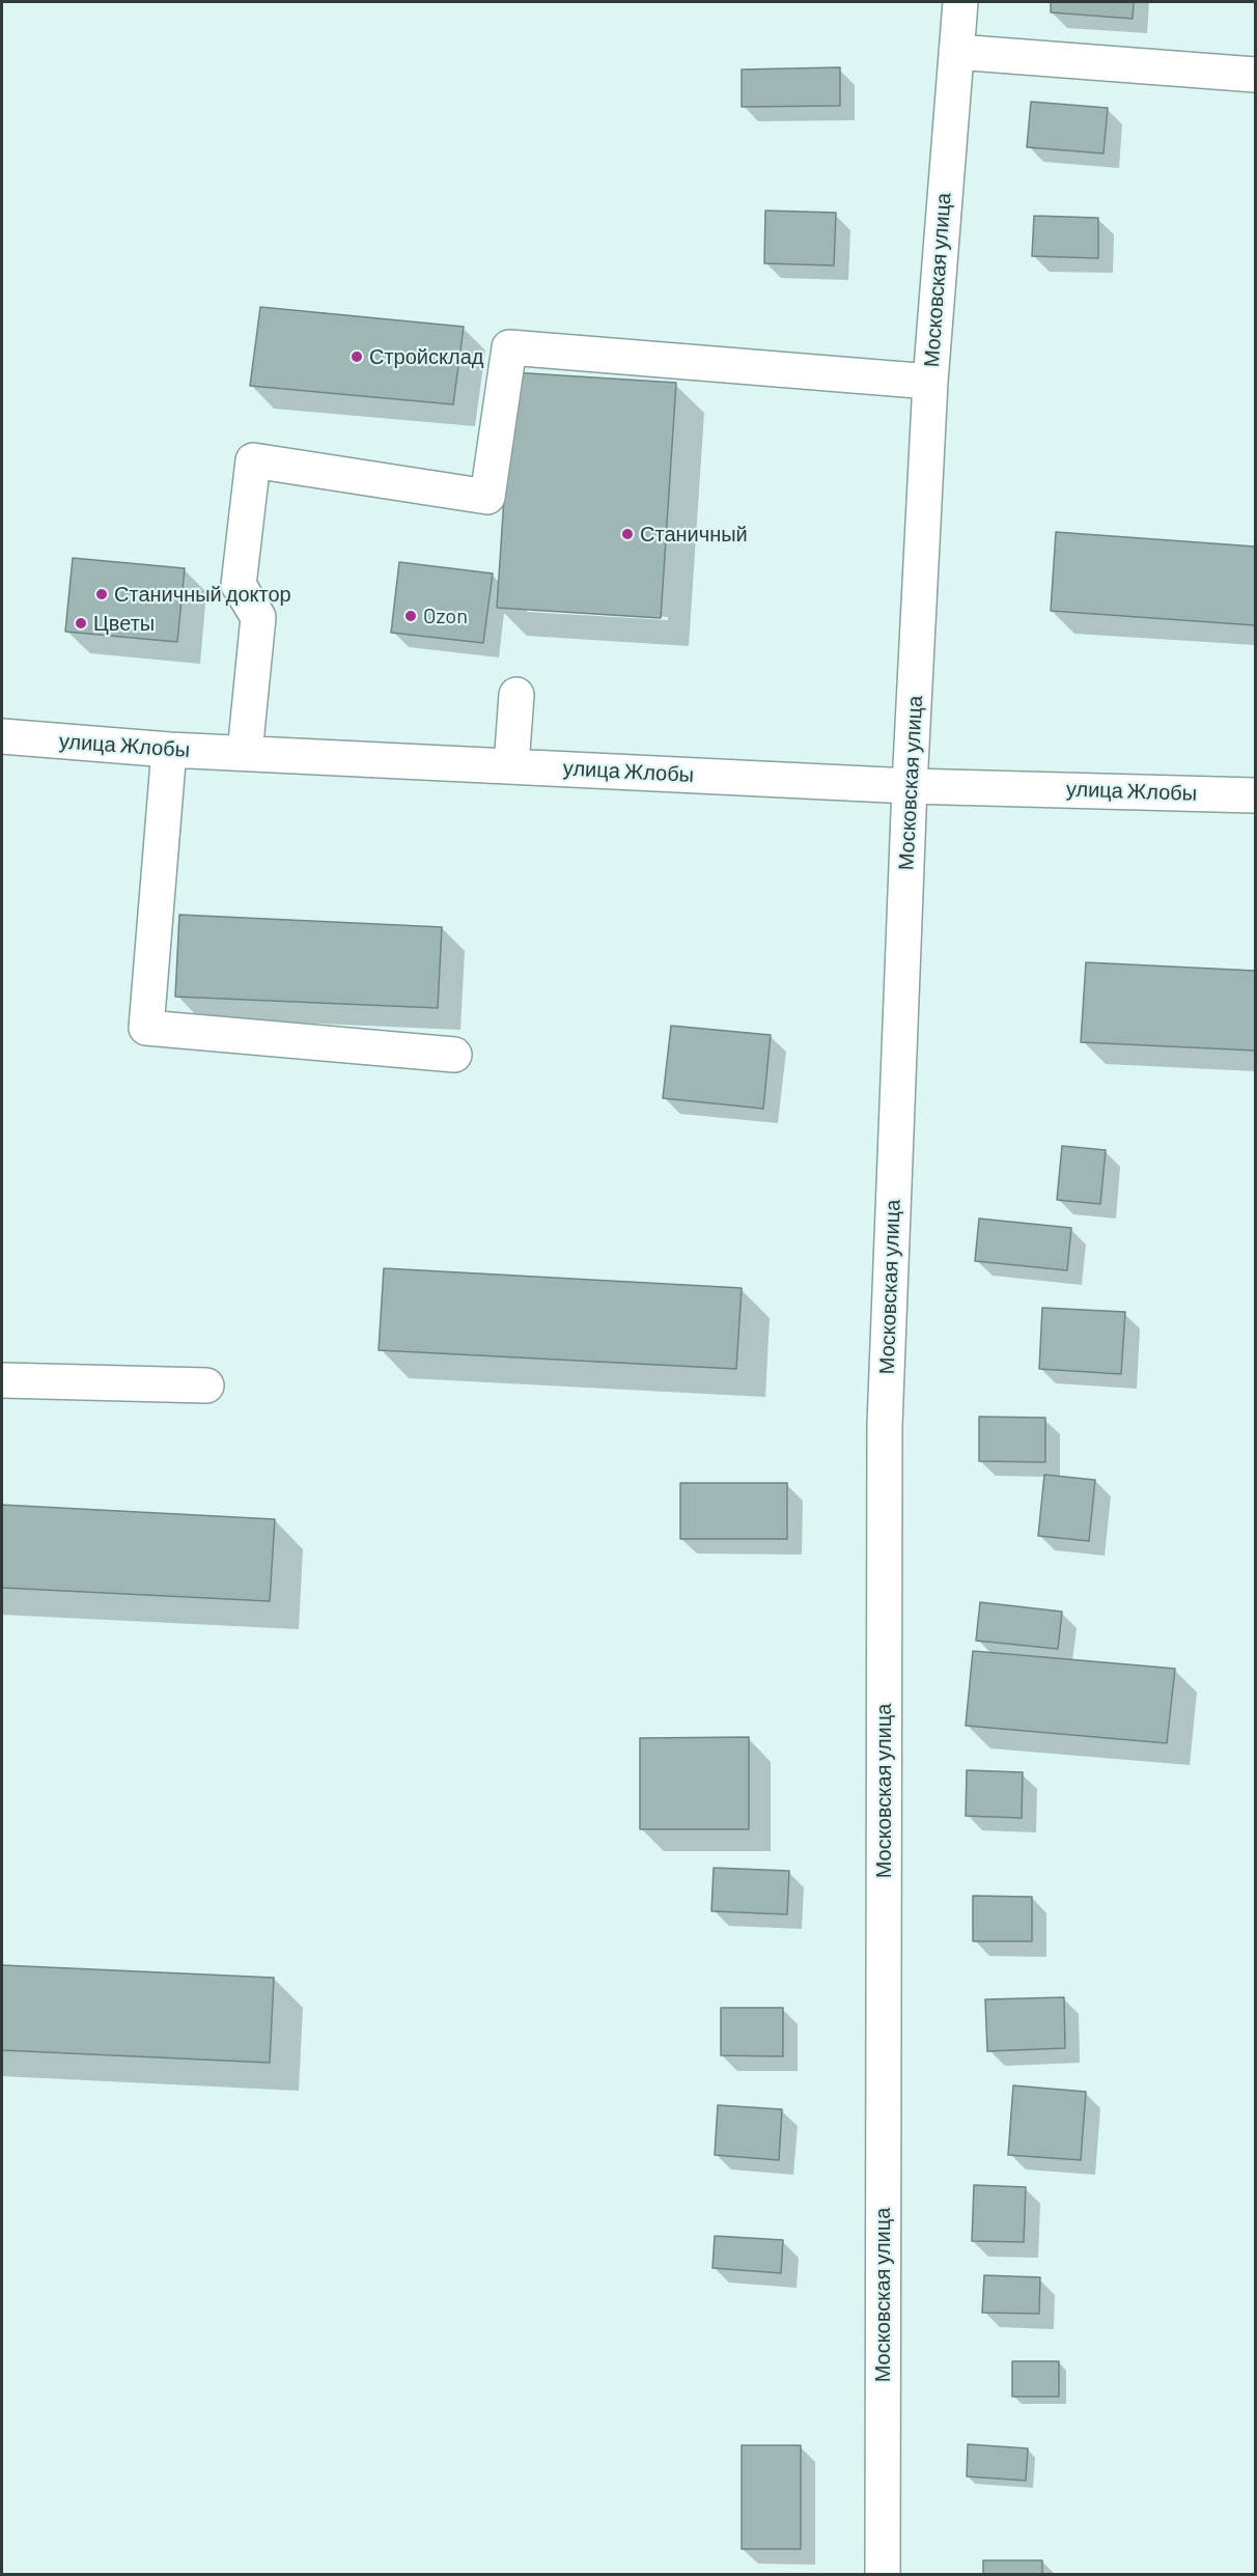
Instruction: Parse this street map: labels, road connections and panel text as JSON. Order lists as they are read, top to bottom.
{
  "streets": {
    "street": ["Московская улица", "улица Жлобы"]
  },
  "crossings": [
    ["Московская улица", "улица Жлобы"]
  ],
  "places": [
    "Стройсклад",
    "Станичный",
    "Станичный доктор",
    "Ozon",
    "Цветы"
  ]
}
